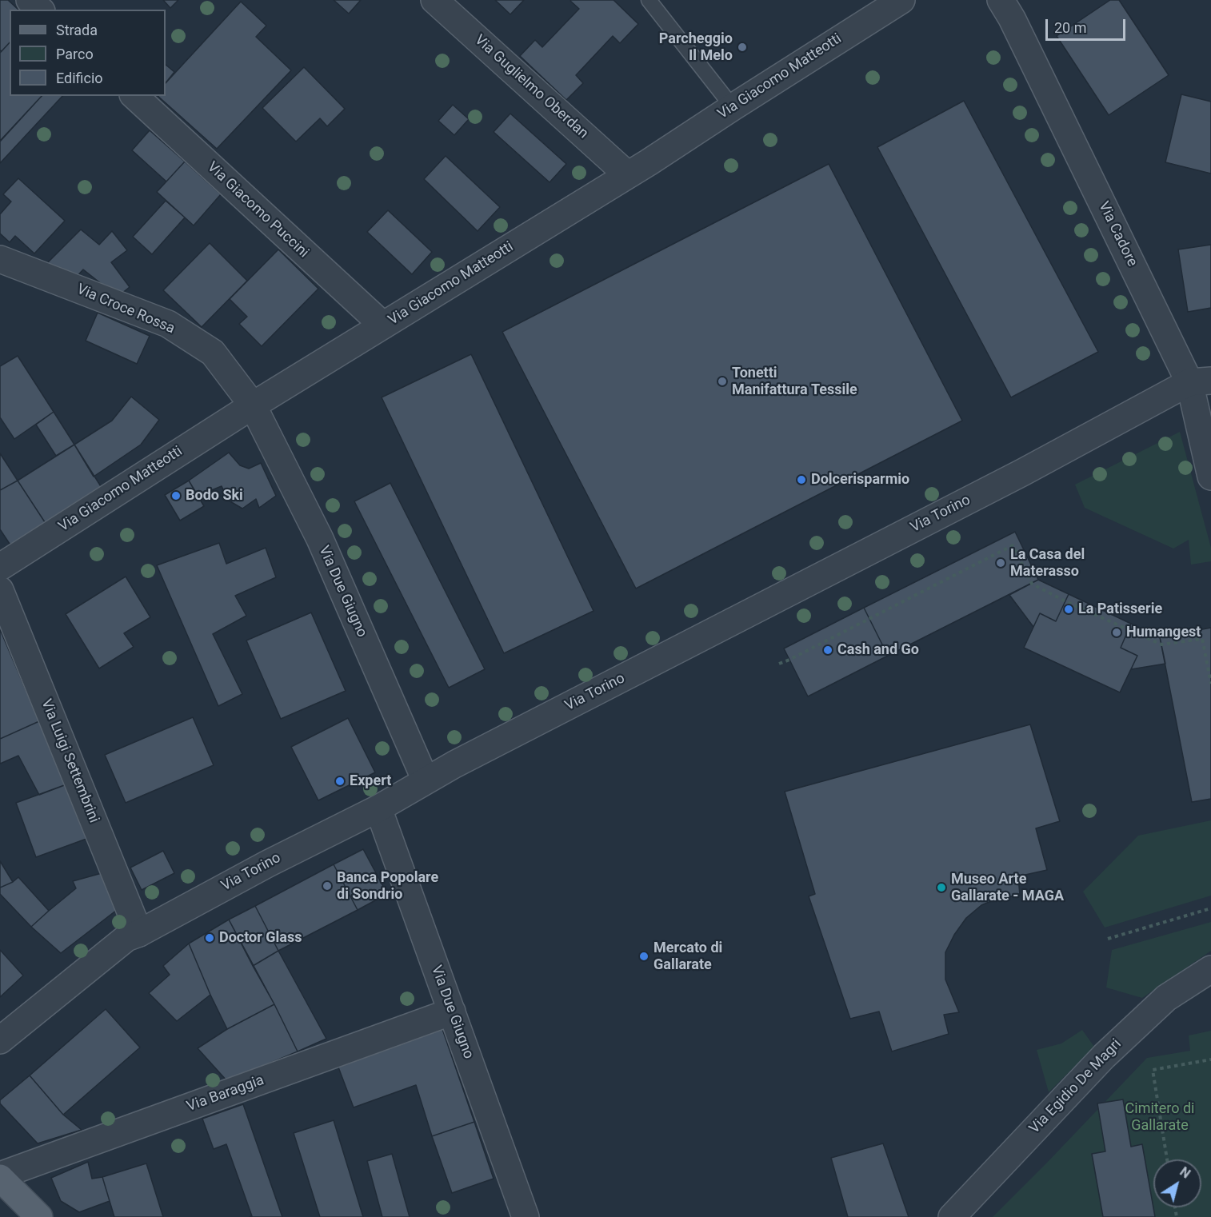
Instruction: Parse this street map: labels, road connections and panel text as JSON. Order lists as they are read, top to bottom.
{
  "streets": {
    "street": [
      "Via Giacomo Matteotti",
      "Via Guglielmo Oberdan",
      "Via Giacomo Puccini",
      "Via Cadore",
      "Via Croce Rossa",
      "Via Torino",
      "Via Due Giugno",
      "Via Luigi Settembrini",
      "Via Egidio De Magri",
      "Via Baraggia"
    ]
  },
  "crossings": [
    ["Via Giacomo Matteotti", "Via Guglielmo Oberdan"],
    ["Via Giacomo Matteotti", "Via Giacomo Puccini"],
    ["Via Giacomo Matteotti", "Via Croce Rossa"],
    ["Via Giacomo Matteotti", "Via Due Giugno"],
    ["Via Cadore", "Via Torino"],
    ["Via Croce Rossa", "Via Due Giugno"],
    ["Via Torino", "Via Due Giugno"],
    ["Via Torino", "Via Luigi Settembrini"],
    ["Via Due Giugno", "Via Baraggia"]
  ],
  "parks": ["Cimitero di Gallarate"],
  "places": [
    "Parcheggio Il Melo",
    "Tonetti Manifattura Tessile",
    "Dolcerisparmio",
    "Bodo Ski",
    "La Casa del Materasso",
    "La Patisserie",
    "Humangest",
    "Cash and Go",
    "Expert",
    "Banca Popolare di Sondrio",
    "Museo Arte Gallarate - MAGA",
    "Doctor Glass",
    "Mercato di Gallarate"
  ],
  "legend": ["Strada", "Parco", "Edificio"],
  "scale_bar": "20 m",
  "north": "top right"
}
